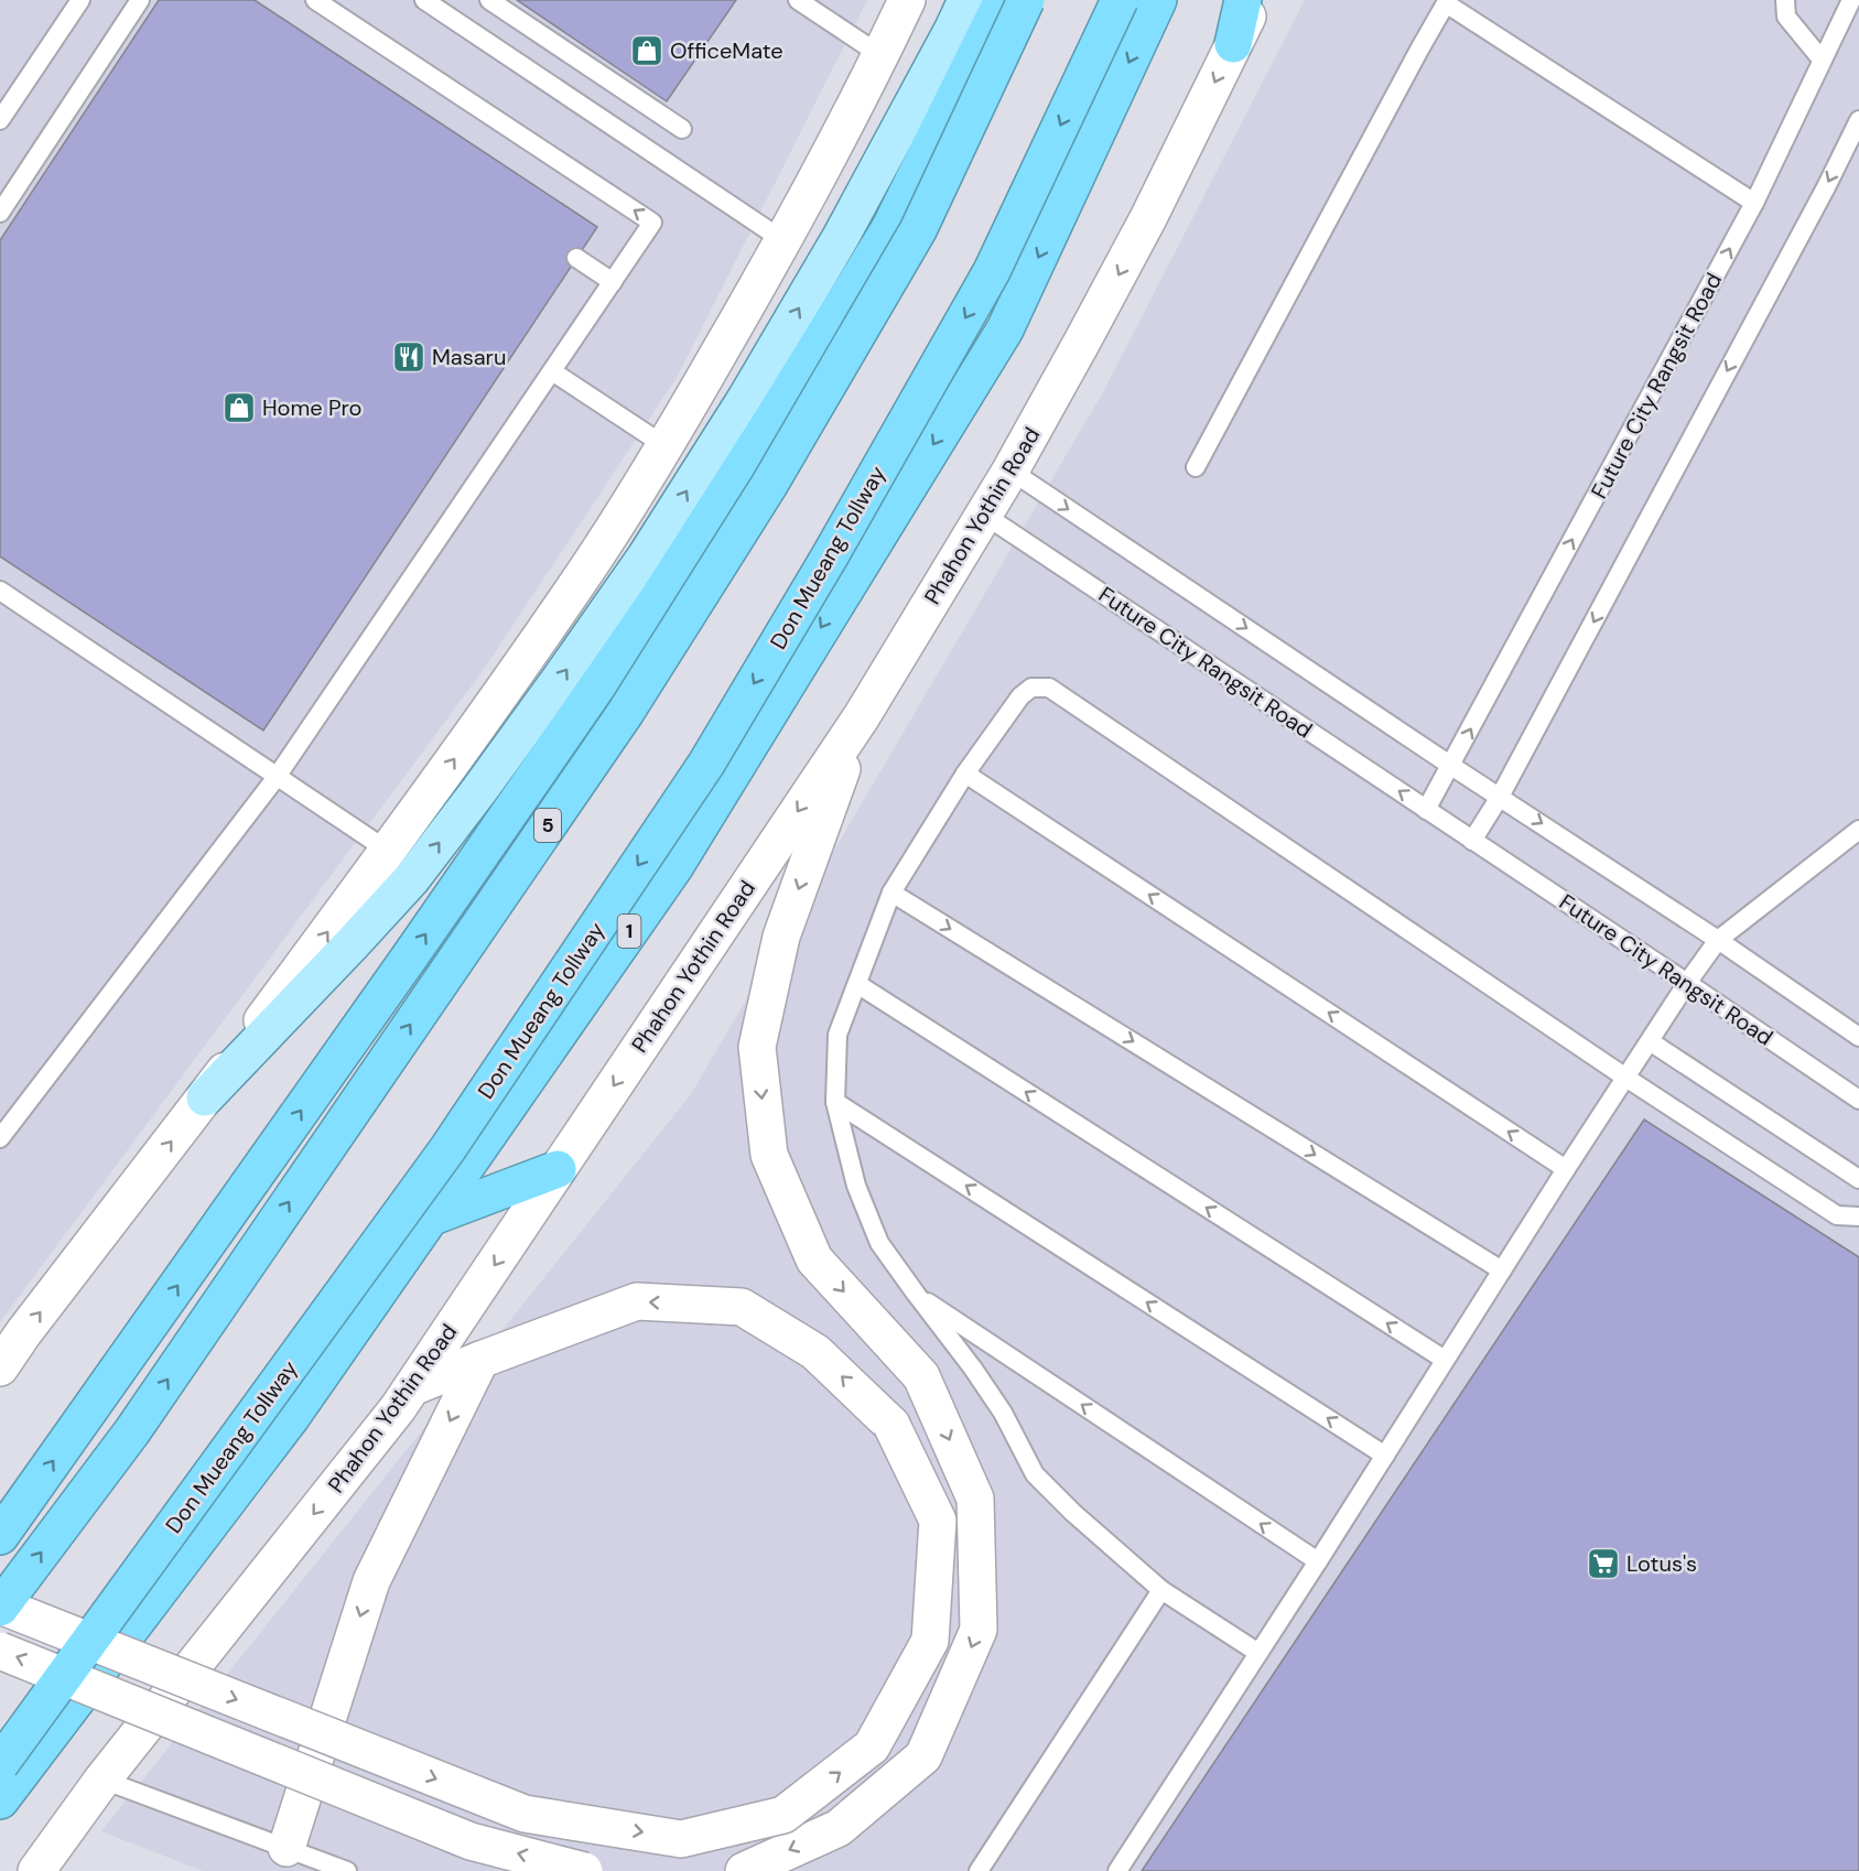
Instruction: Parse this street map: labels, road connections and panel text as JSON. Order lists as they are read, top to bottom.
{
  "streets": {
    "highway": ["Don Mueang Tollway", "5", "1"],
    "main road": ["Phahon Yothin Road"],
    "lane": ["Future City Rangsit Road"]
  },
  "crossings": [
    ["Future City Rangsit Road", "Phahon Yothin Road"]
  ],
  "places": {
    "shop": ["OfficeMate", "Home Pro"],
    "restaurant": ["Masaru"],
    "supermarket": ["Lotus's"]
  }
}
